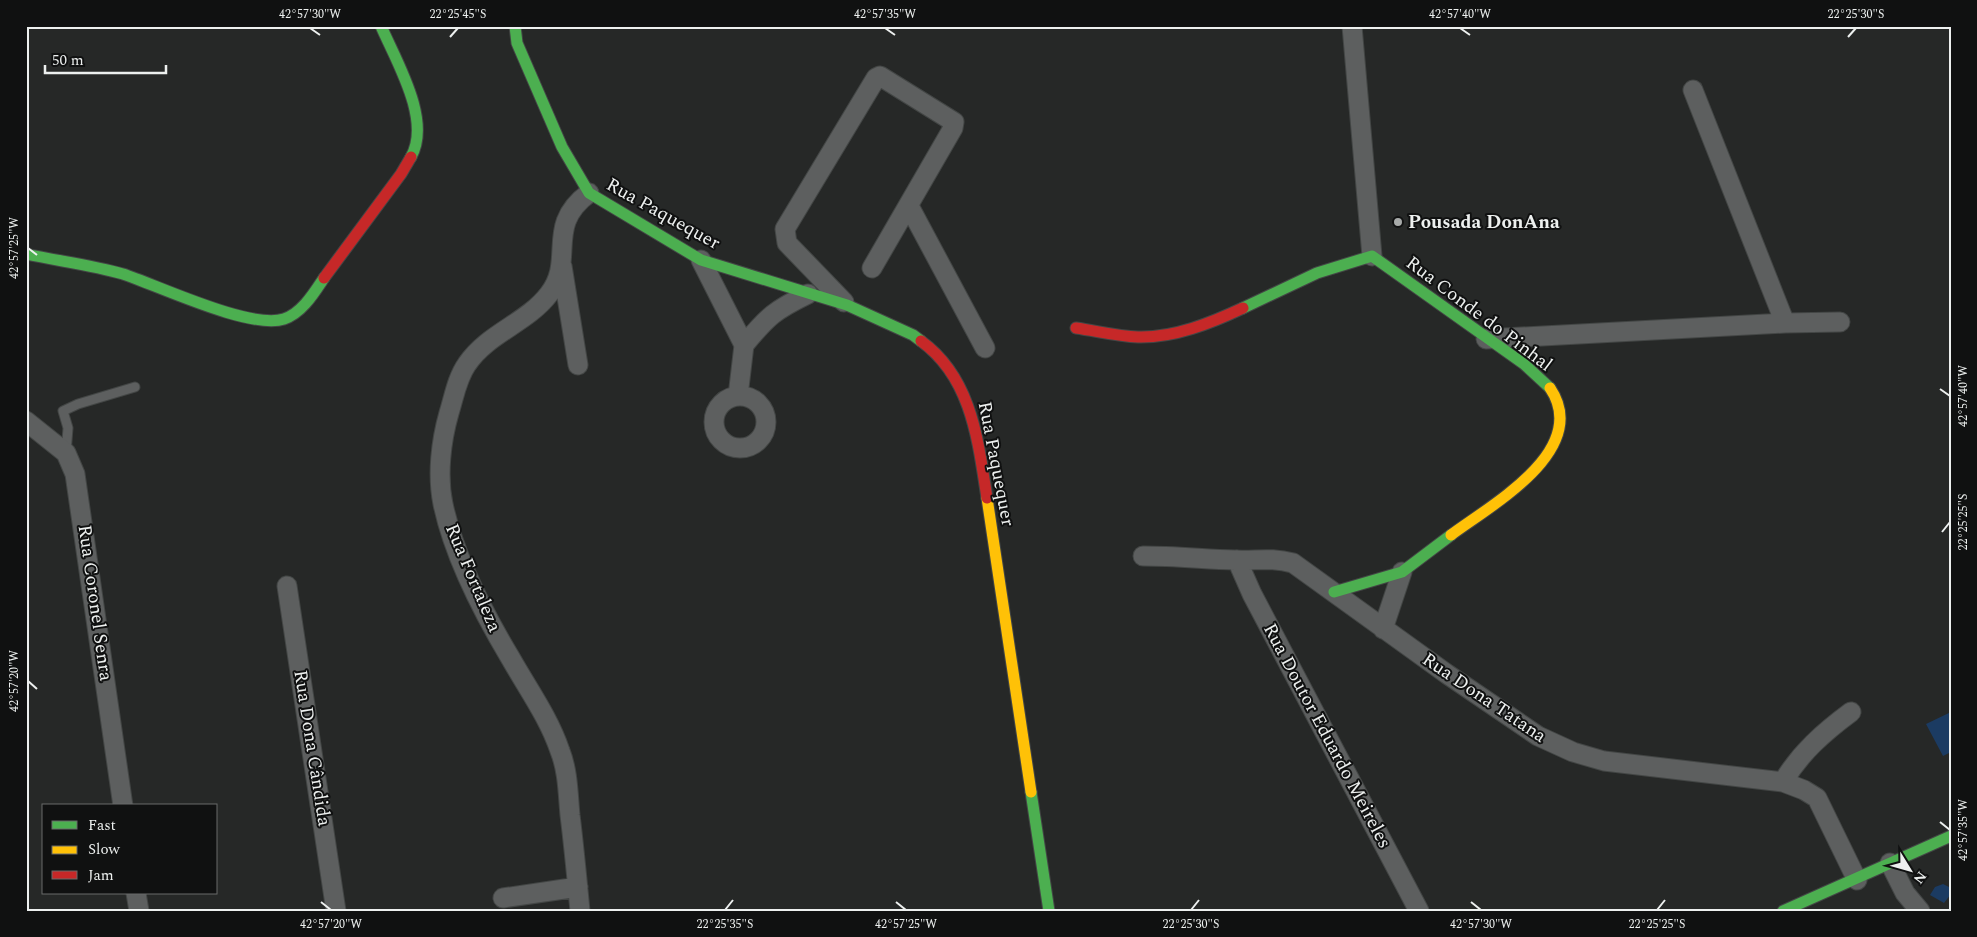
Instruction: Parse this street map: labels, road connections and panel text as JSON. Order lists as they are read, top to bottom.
{
  "streets": {
    "street": [
      "Rua Paquequer",
      "Rua Conde do Pinhal",
      "Rua Fortaleza",
      "Rua Coronel Senra",
      "Rua Dona Tatana",
      "Rua Doutor Eduardo Meireles",
      "Rua Dona Cândida"
    ]
  },
  "crossings": [
    ["Rua Paquequer", "Rua Fortaleza"],
    ["Rua Conde do Pinhal", "Rua Dona Tatana"],
    ["Rua Dona Tatana", "Rua Doutor Eduardo Meireles"]
  ],
  "places": ["Pousada DonAna"],
  "legend": ["Fast", "Slow", "Jam"],
  "scale_bar": "50 m",
  "north": "bottom right",
  "coordinates": [
    "42°57'30\"W",
    "22°25'45\"S",
    "42°57'35\"W",
    "42°57'40\"W",
    "22°25'30\"S",
    "42°57'25\"W",
    "22°25'25\"S",
    "42°57'20\"W",
    "22°25'35\"S"
  ]
}
